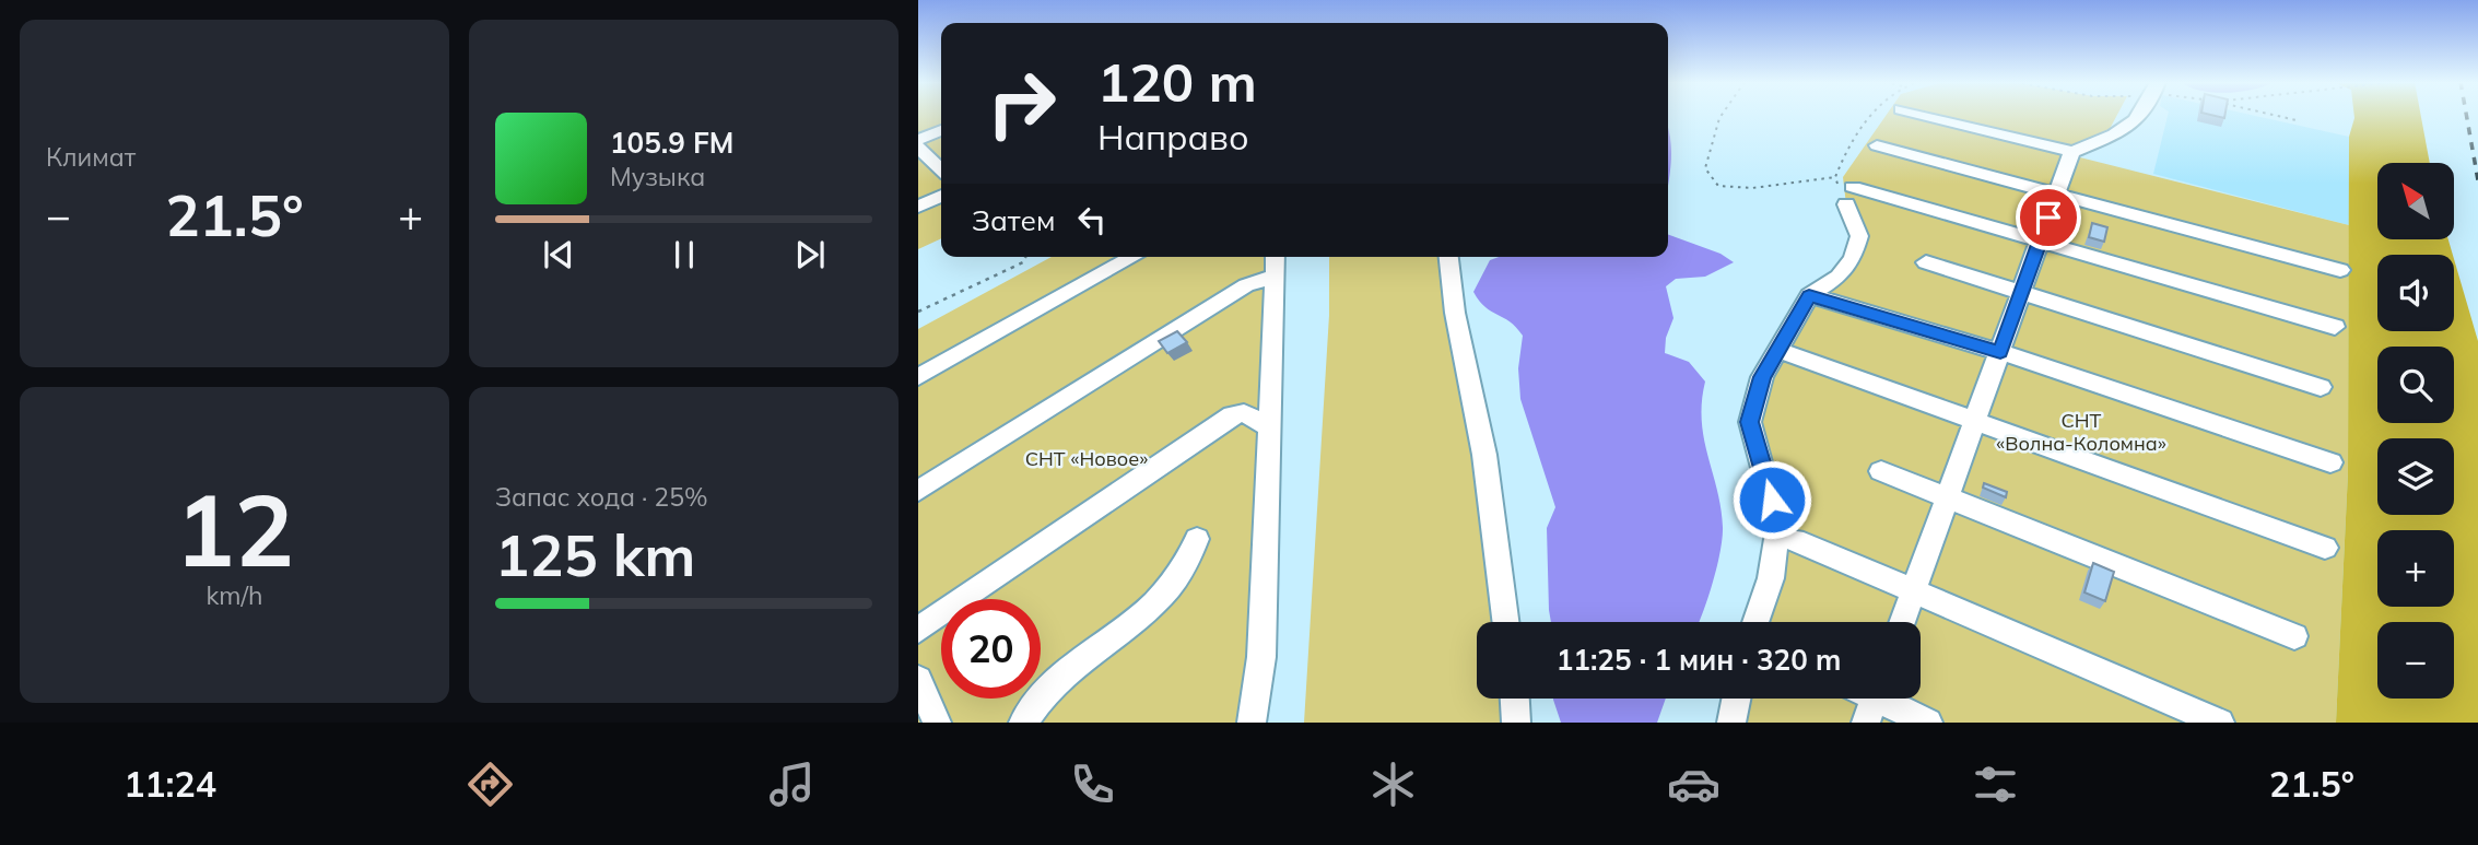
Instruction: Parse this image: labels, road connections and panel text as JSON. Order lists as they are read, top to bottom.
{
  "parks": ["СНТ «Волна-Коломна»", "СНТ «Новое»"],
  "north": "top left",
  "page": {
    "tile": [
      "Климат",
      ["12", "km/h"],
      ["Запас хода · 25%", "125 km"]
    ],
    "turn": ["120 m", "Направо"],
    "song": ["105.9 FM", "Музыка"],
    "map_buttons": ["+", "−"],
    "heat": ["−", "21.5°", "+"],
    "then": "Затем",
    "limit": "20",
    "trip": "11:25 · 1 мин · 320 m",
    "tabs": ["11:24", "21.5°"]
  }
}
